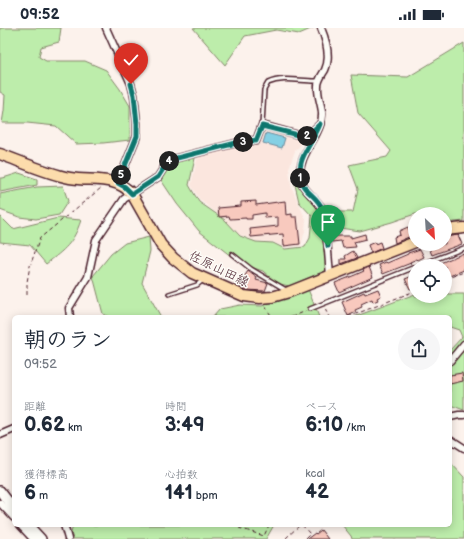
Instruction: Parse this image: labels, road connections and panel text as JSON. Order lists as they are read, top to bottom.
{
  "streets": {
    "main road": ["佐原山田線"]
  },
  "north": "bottom right",
  "page": {
    "status": "09:52",
    "pins": [
      "2",
      "3",
      "4",
      "5",
      "1"
    ],
    "heading": ["朝のラン", "09:52"],
    "stats": [
      ["距離", "0.62 km"],
      ["時間", "3:49"],
      ["ペース", "6:10 /km"],
      ["獲得標高", "6 m"],
      ["心拍数", "141 bpm"],
      ["kcal", "42"]
    ]
  }
}
